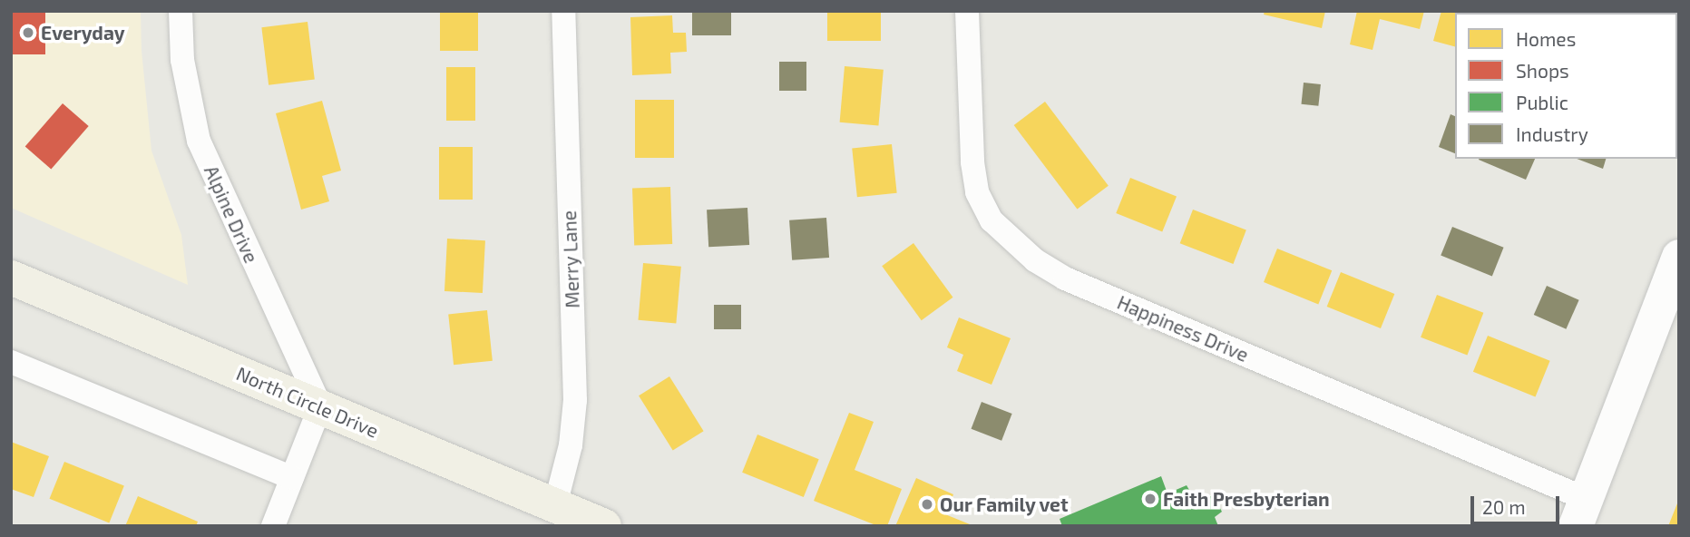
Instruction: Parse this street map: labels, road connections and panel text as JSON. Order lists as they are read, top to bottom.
{
  "streets": {
    "main road": ["North Circle Drive"],
    "street": ["Alpine Drive", "Merry Lane", "Happiness Drive"]
  },
  "crossings": [
    ["Alpine Drive", "North Circle Drive"],
    ["Merry Lane", "North Circle Drive"]
  ],
  "places": ["Everyday", "Faith Presbyterian", "Our Family vet"],
  "legend": [
    "Homes",
    "Shops",
    "Public",
    "Industry"
  ],
  "scale_bar": "20 m"
}
